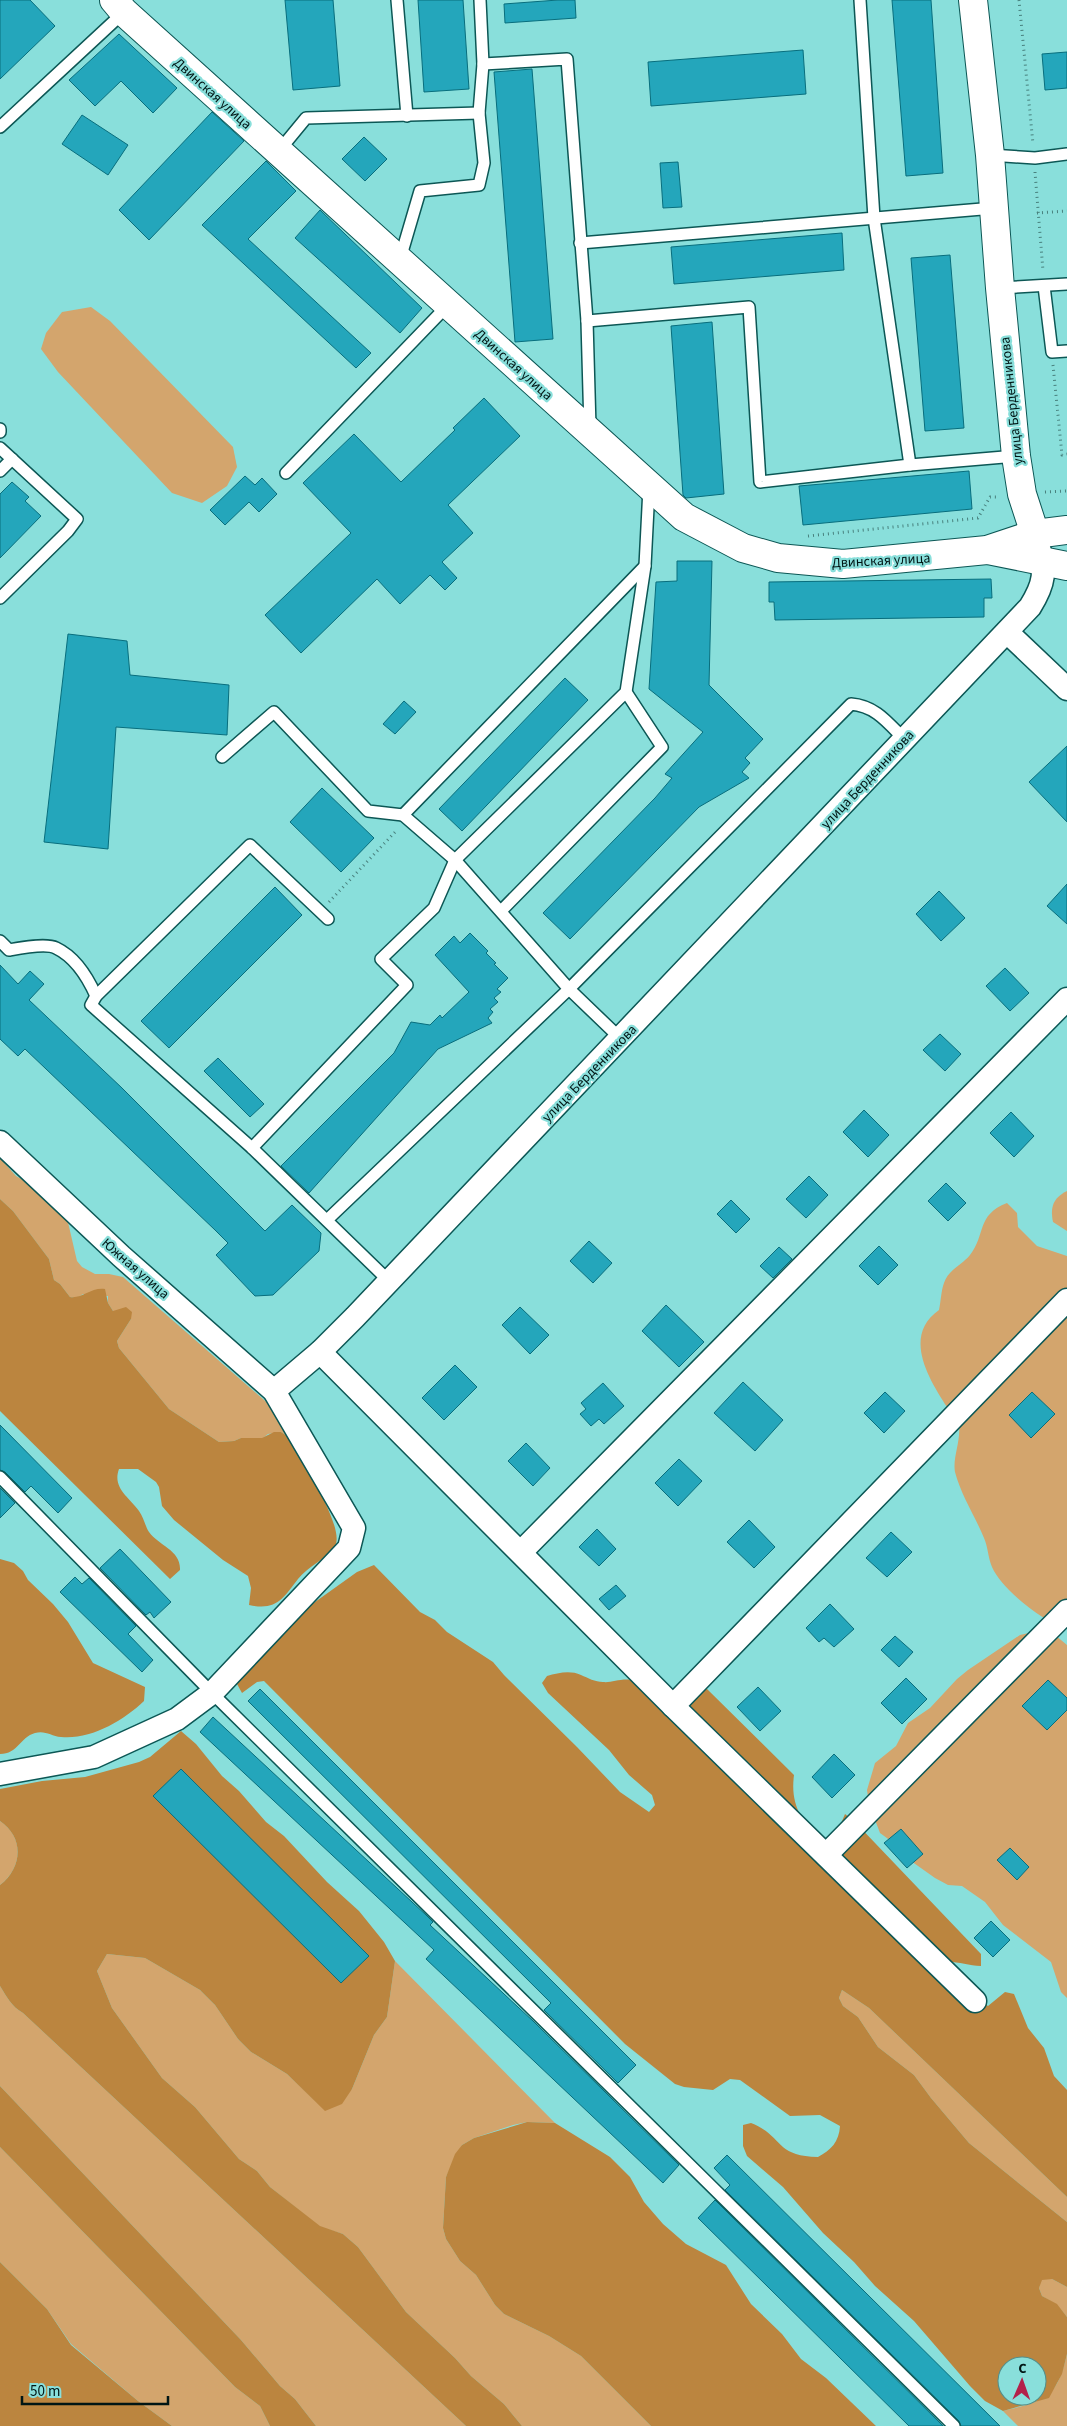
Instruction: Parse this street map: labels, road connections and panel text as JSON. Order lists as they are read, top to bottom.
{
  "streets": {
    "street": ["Двинская улица", "улица Берденникова", "Южная улица"]
  },
  "crossings": [
    ["Двинская улица", "улица Берденникова"],
    ["улица Берденникова", "Южная улица"]
  ],
  "scale_bar": "50 m",
  "north": "top"
}
